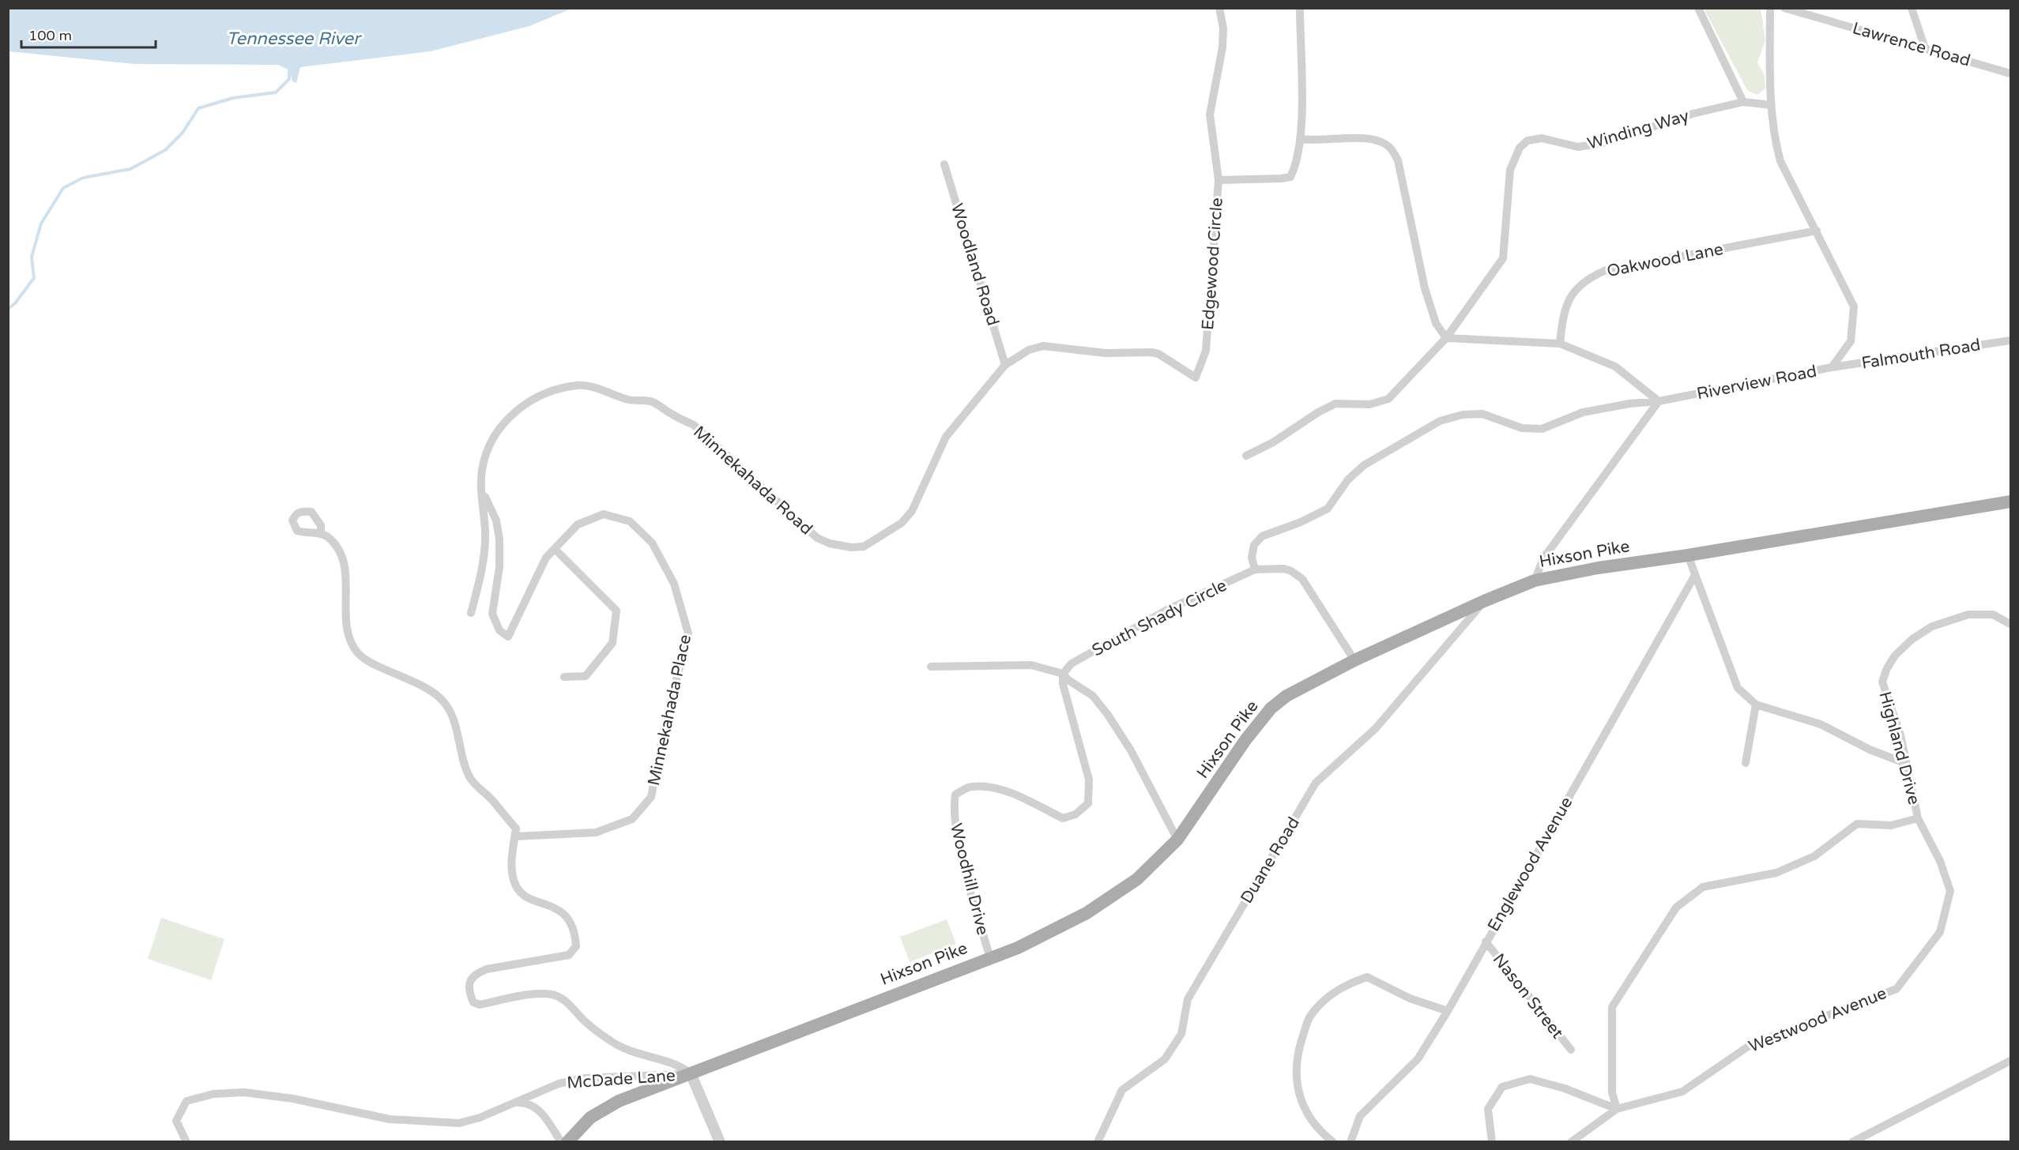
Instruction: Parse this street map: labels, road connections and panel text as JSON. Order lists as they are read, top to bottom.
{
  "streets": {
    "main road": ["Hixson Pike"],
    "street": [
      "Lawrence Road",
      "Winding Way",
      "Oakwood Lane",
      "Edgewood Circle",
      "Woodland Road",
      "Falmouth Road",
      "Riverview Road",
      "Minnekahada Road",
      "South Shady Circle",
      "Minnekahada Place",
      "Highland Drive",
      "Duane Road",
      "Englewood Avenue",
      "Woodhill Drive",
      "Nason Street",
      "Westwood Avenue",
      "McDade Lane"
    ]
  },
  "crossings": [
    ["Winding Way", "Riverview Road"],
    ["Oakwood Lane", "Riverview Road"],
    ["Edgewood Circle", "Minnekahada Road"],
    ["Woodland Road", "Minnekahada Road"],
    ["Falmouth Road", "Riverview Road"],
    ["Riverview Road", "South Shady Circle"],
    ["Minnekahada Road", "Minnekahada Place"],
    ["Hixson Pike", "South Shady Circle"],
    ["Hixson Pike", "Duane Road"],
    ["Hixson Pike", "Woodhill Drive"],
    ["Hixson Pike", "McDade Lane"],
    ["South Shady Circle", "Woodhill Drive"],
    ["Highland Drive", "Westwood Avenue"],
    ["Englewood Avenue", "Nason Street"]
  ],
  "water": ["Tennessee River"],
  "scale_bar": "100 m"
}
